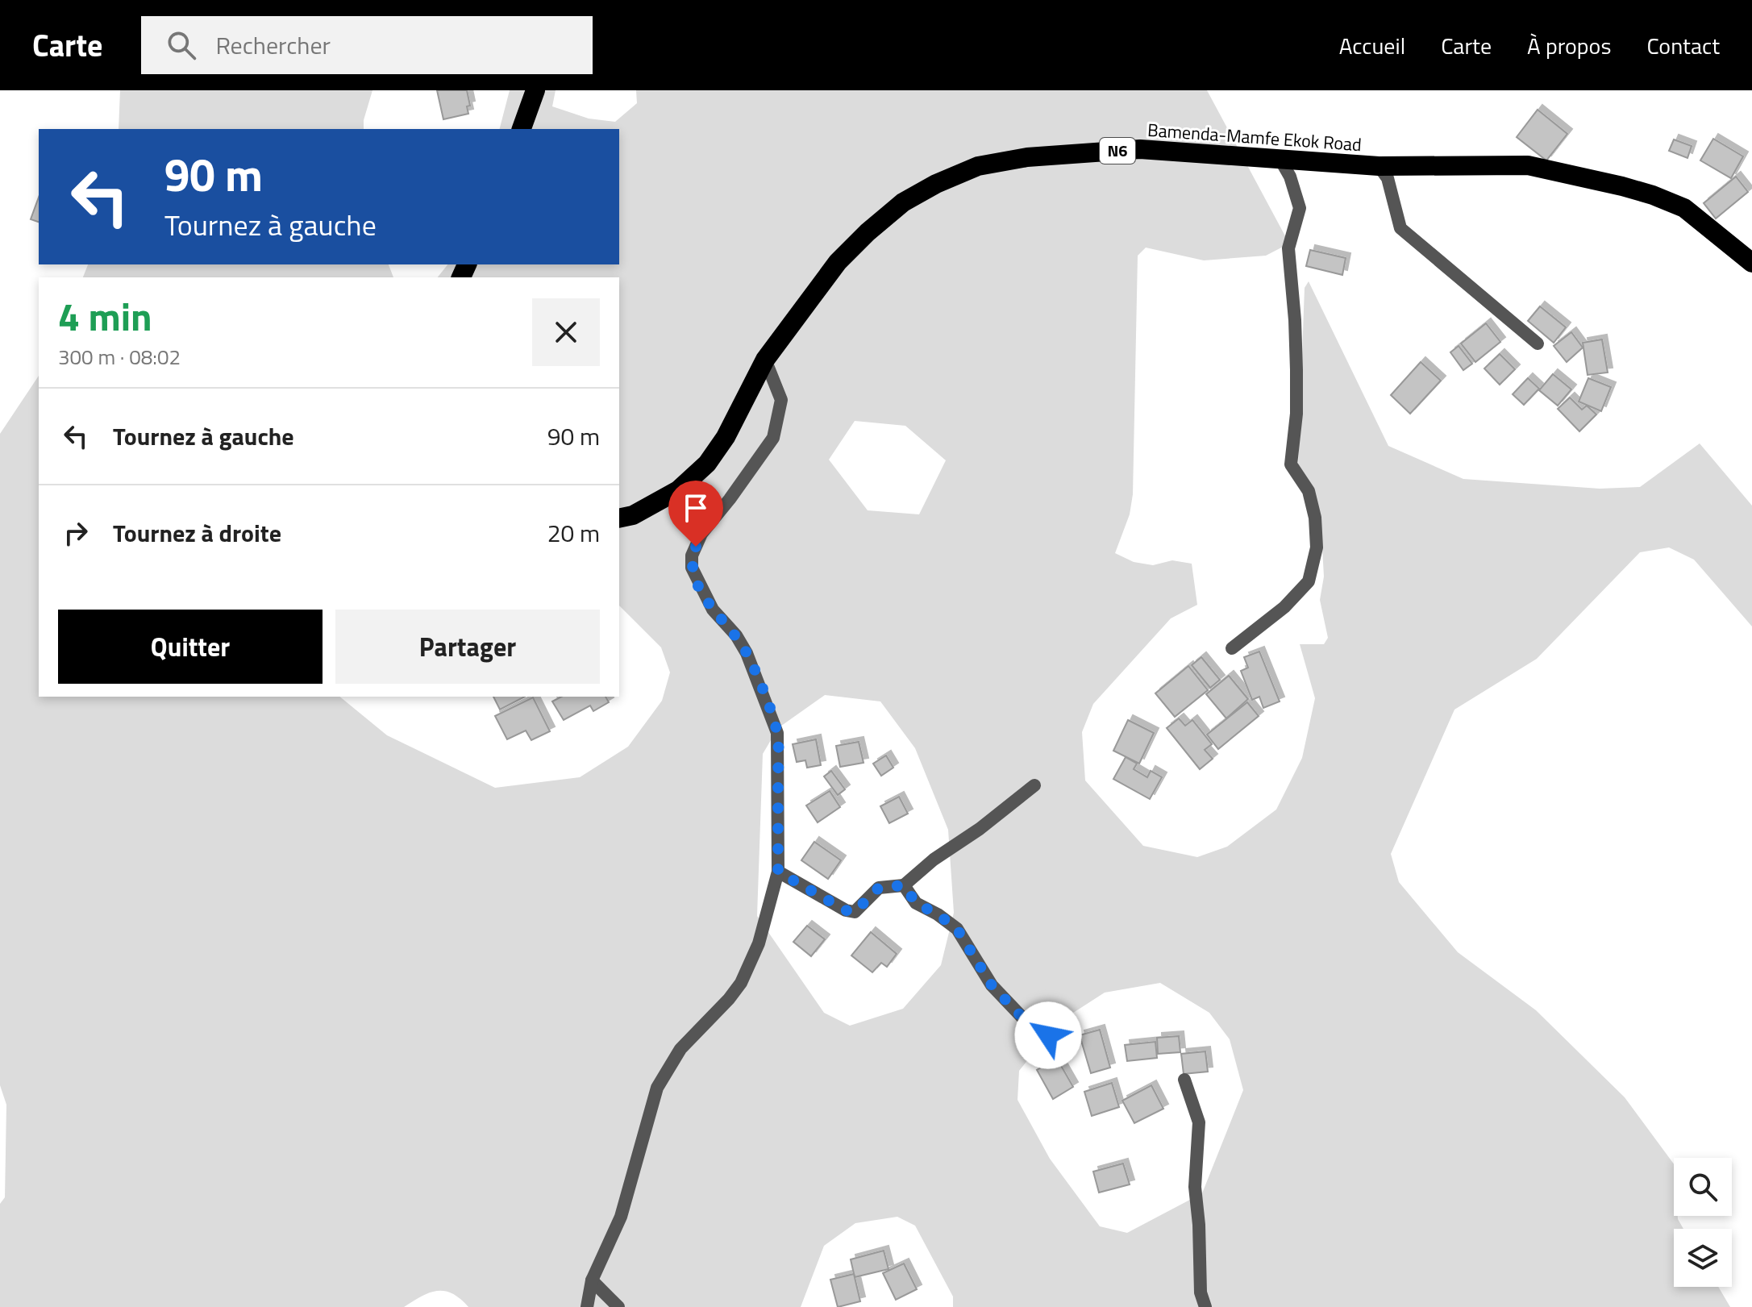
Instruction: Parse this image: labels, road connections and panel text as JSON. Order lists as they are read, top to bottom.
{
  "streets": {
    "highway": ["Bamenda-Mamfe Ekok Road", "N6"]
  },
  "page": {
    "header": "Carte",
    "search": "Rechercher",
    "nav": [
      "Accueil",
      "Carte",
      "À propos",
      "Contact"
    ],
    "turn": ["90 m", "Tournez à gauche"],
    "heading": ["4 min", "300 m · 08:02"],
    "list": [
      {
        "name": "Tournez à gauche",
        "value": "90 m"
      },
      {
        "name": "Tournez à droite",
        "value": "20 m"
      }
    ],
    "buttons": ["Quitter", "Partager"]
  }
}
